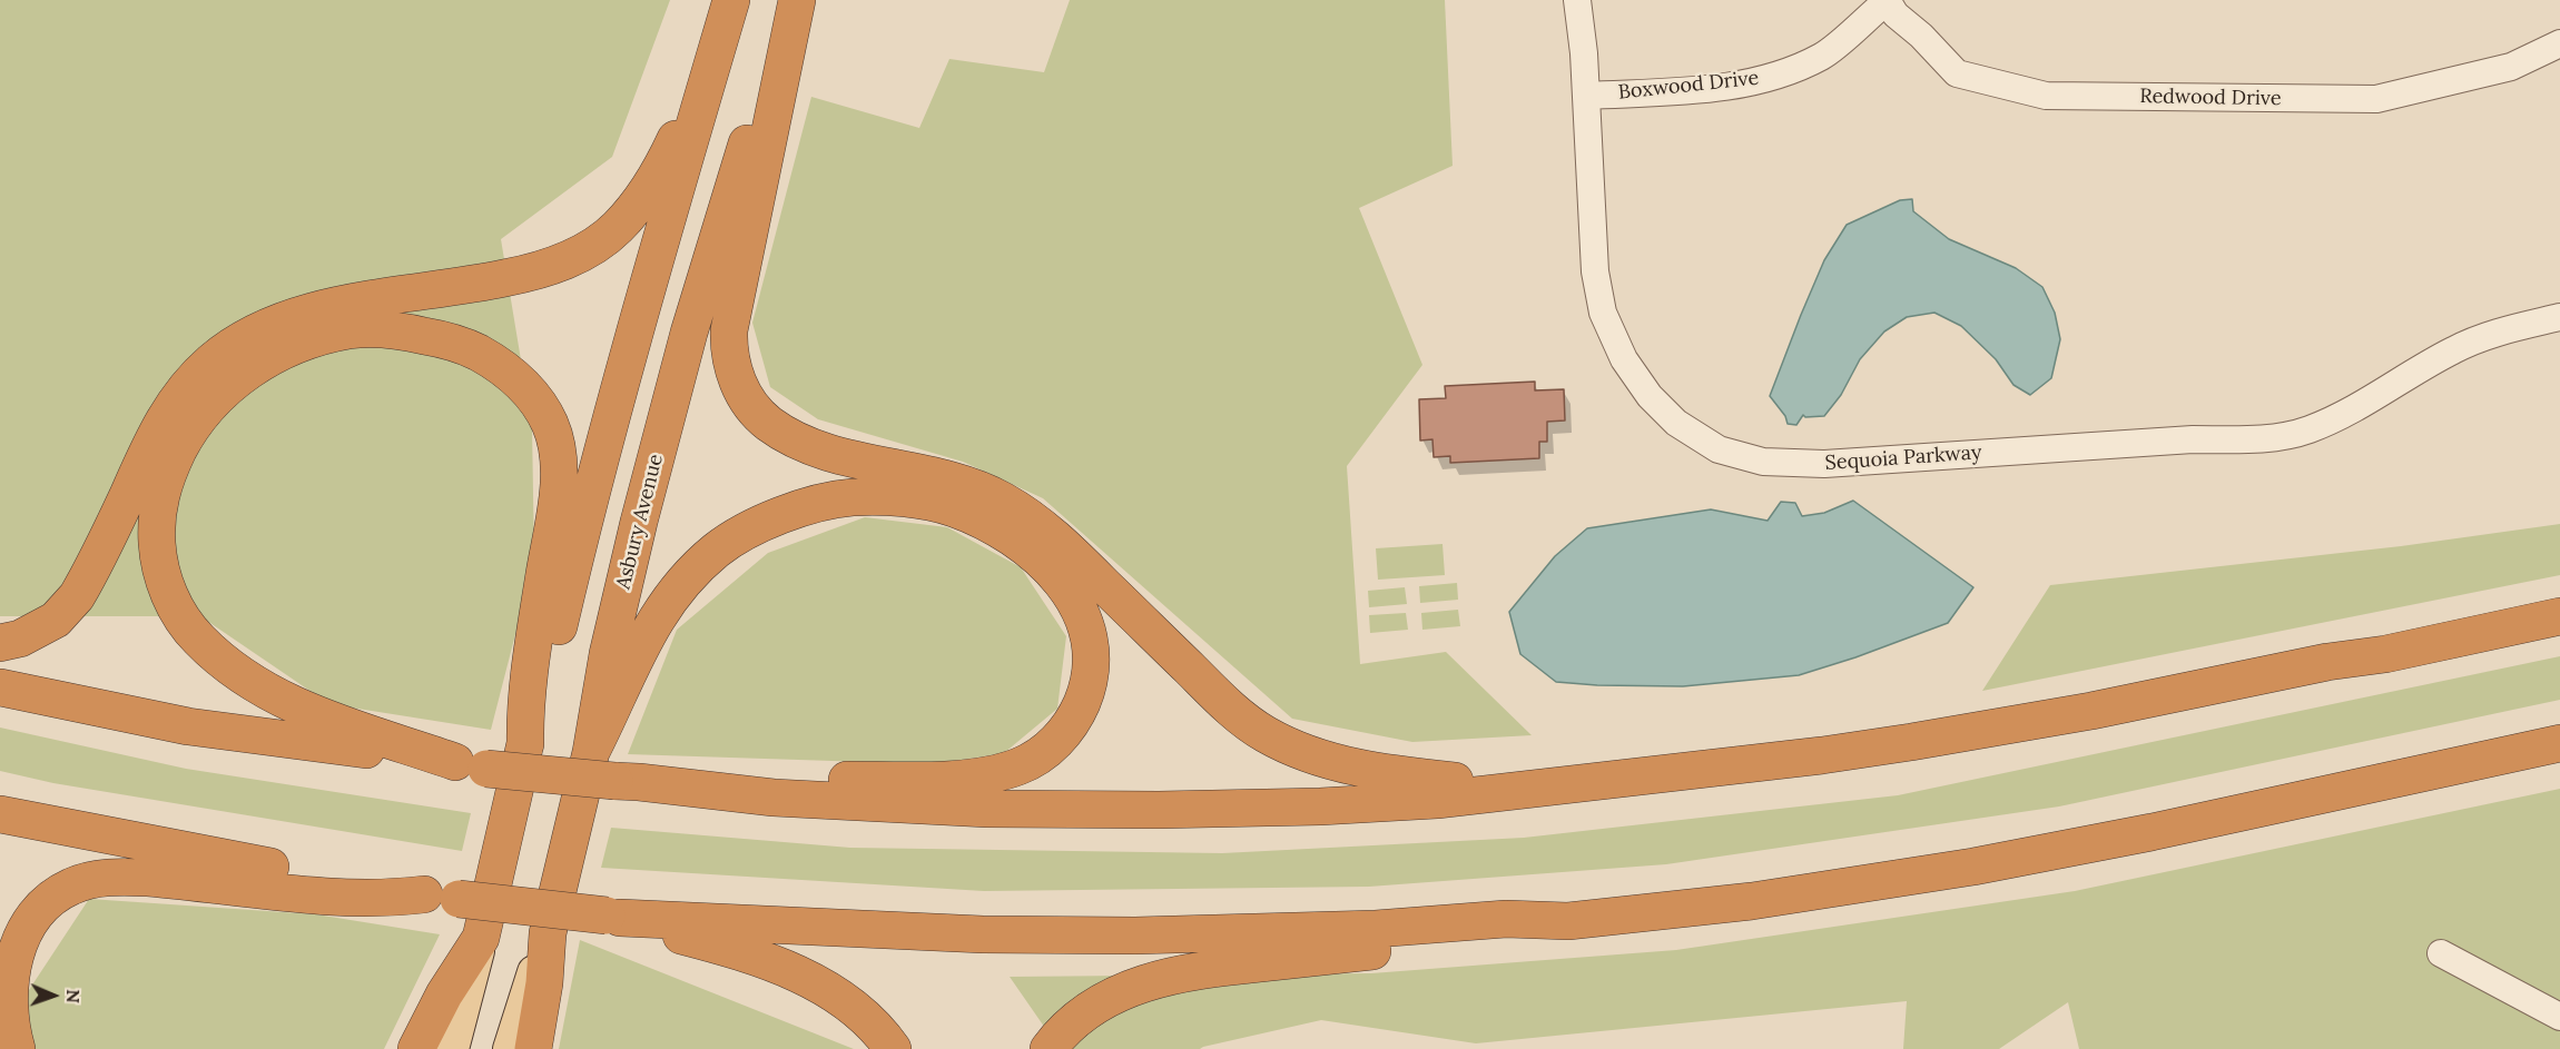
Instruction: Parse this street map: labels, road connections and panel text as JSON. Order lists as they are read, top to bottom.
{
  "streets": {
    "highway": ["Asbury Avenue"],
    "street": ["Boxwood Drive", "Redwood Drive", "Sequoia Parkway"]
  },
  "crossings": [
    ["Boxwood Drive", "Redwood Drive"],
    ["Boxwood Drive", "Sequoia Parkway"]
  ],
  "north": "right"
}
